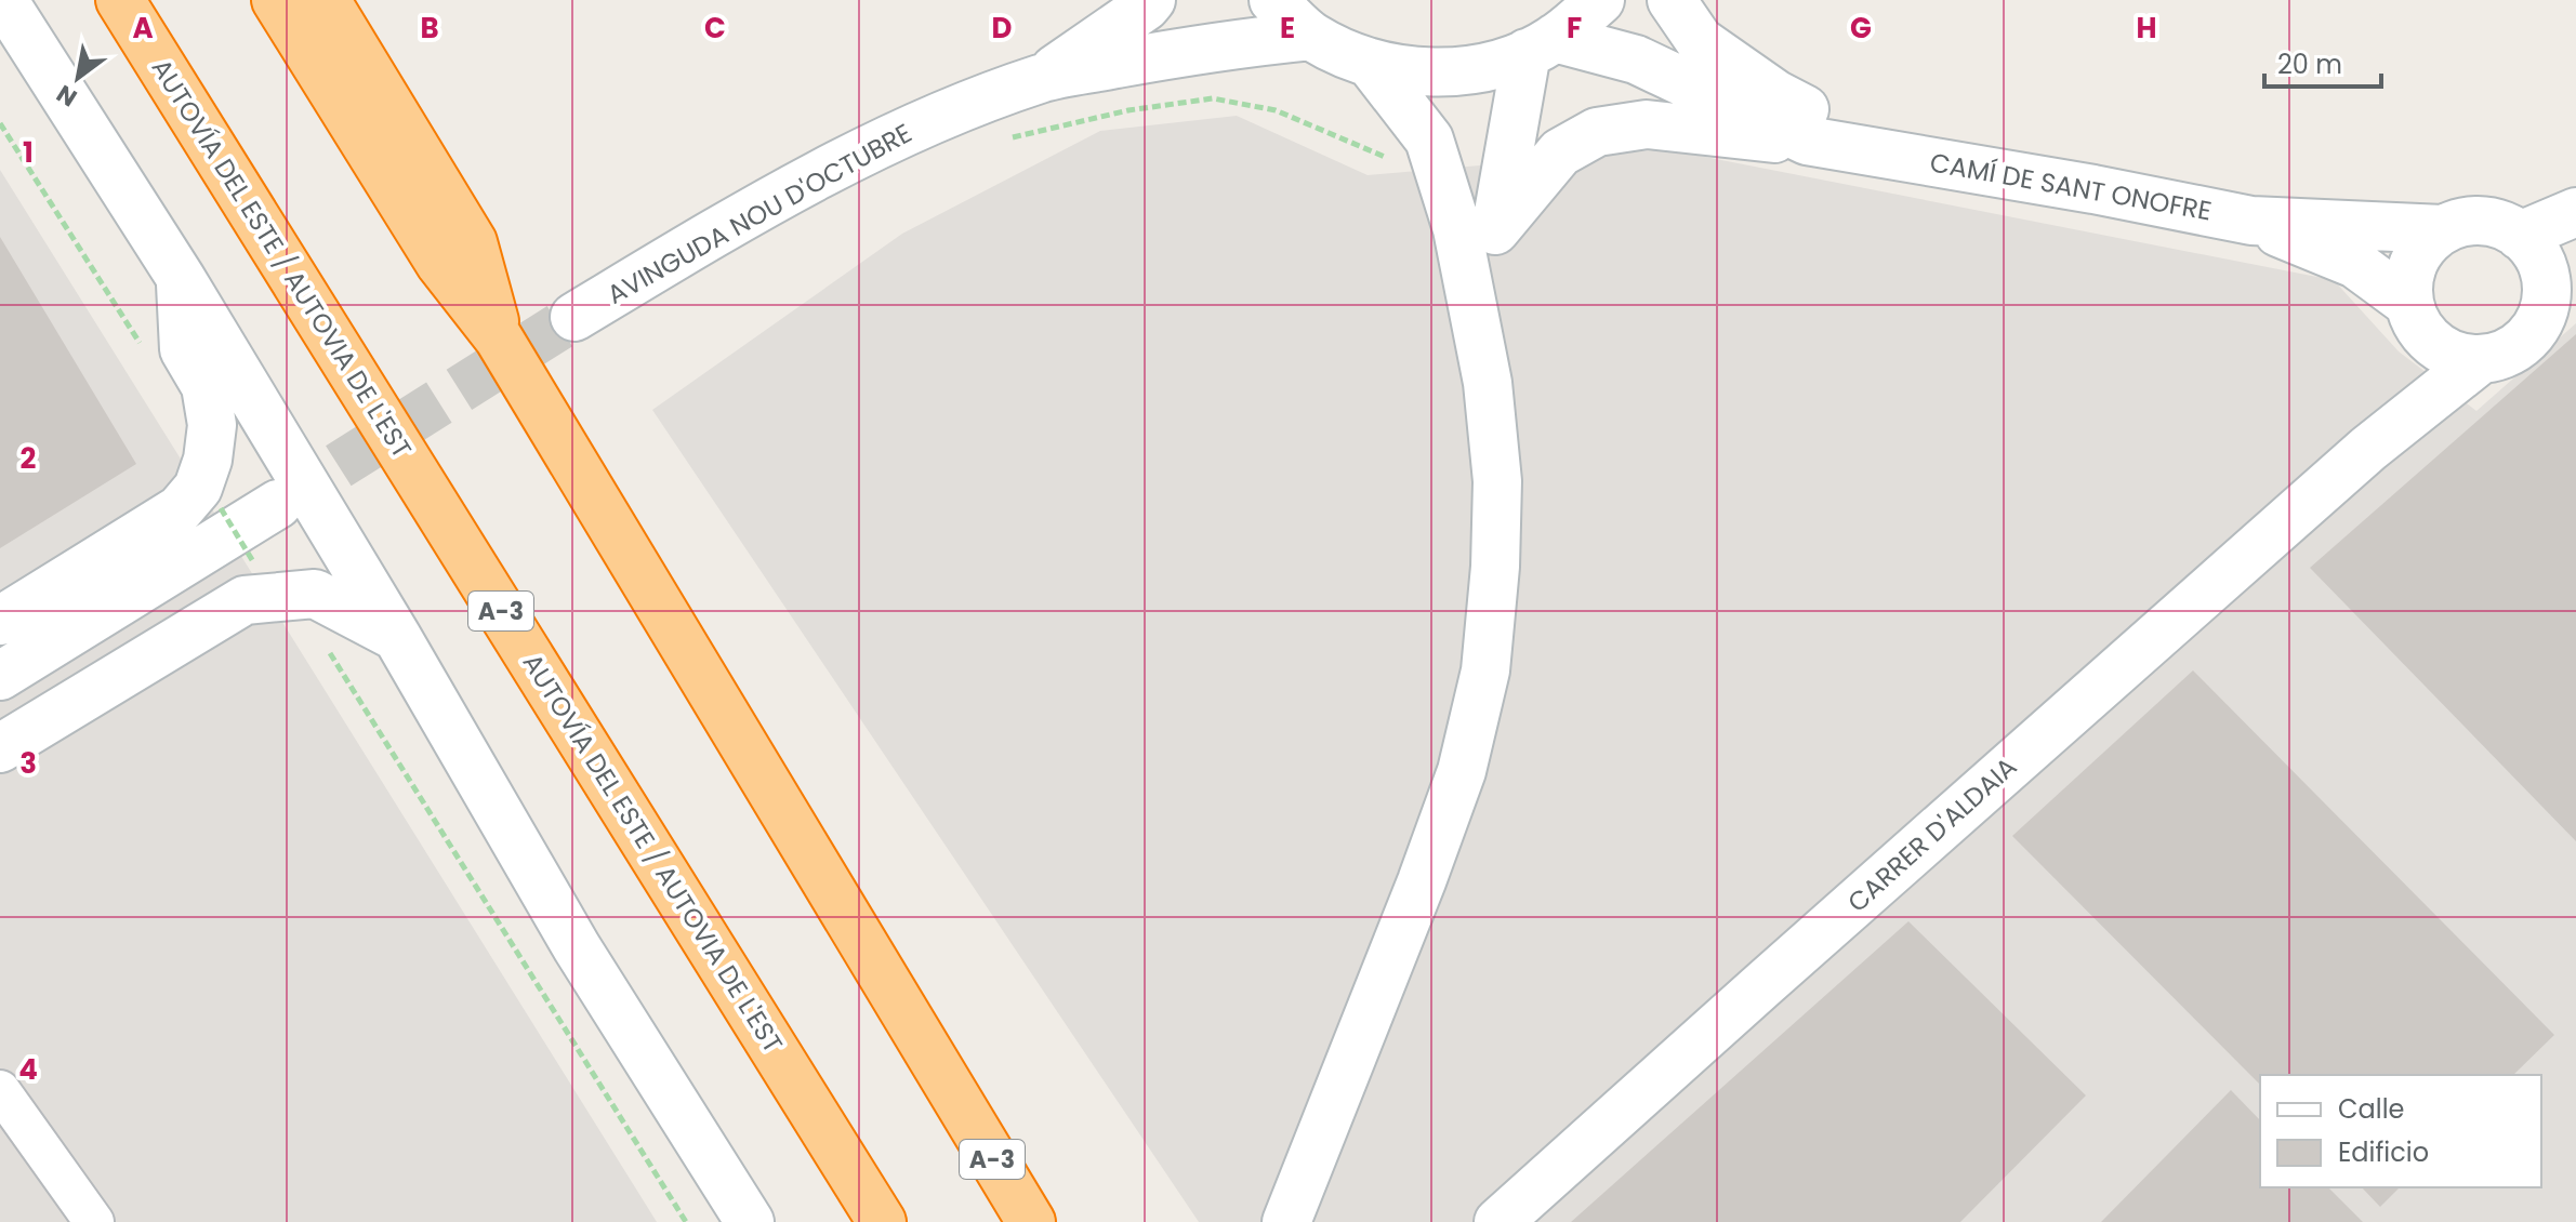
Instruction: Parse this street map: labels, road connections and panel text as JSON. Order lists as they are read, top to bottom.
{
  "streets": {
    "highway": ["AUTOVÍA DEL ESTE / AUTOVIA DE L'EST", "A-3"],
    "street": ["CAMÍ DE SANT ONOFRE", "AVINGUDA NOU D'OCTUBRE", "CARRER D'ALDAIA"]
  },
  "crossings": [
    ["CAMÍ DE SANT ONOFRE", "CARRER D'ALDAIA"]
  ],
  "legend": ["Calle", "Edificio"],
  "scale_bar": "20 m",
  "north": "bottom left",
  "grid": {
    "columns": [
      "A",
      "B",
      "C",
      "D",
      "E",
      "F",
      "G",
      "H"
    ],
    "rows": [
      "1",
      "2",
      "3",
      "4"
    ]
  }
}
